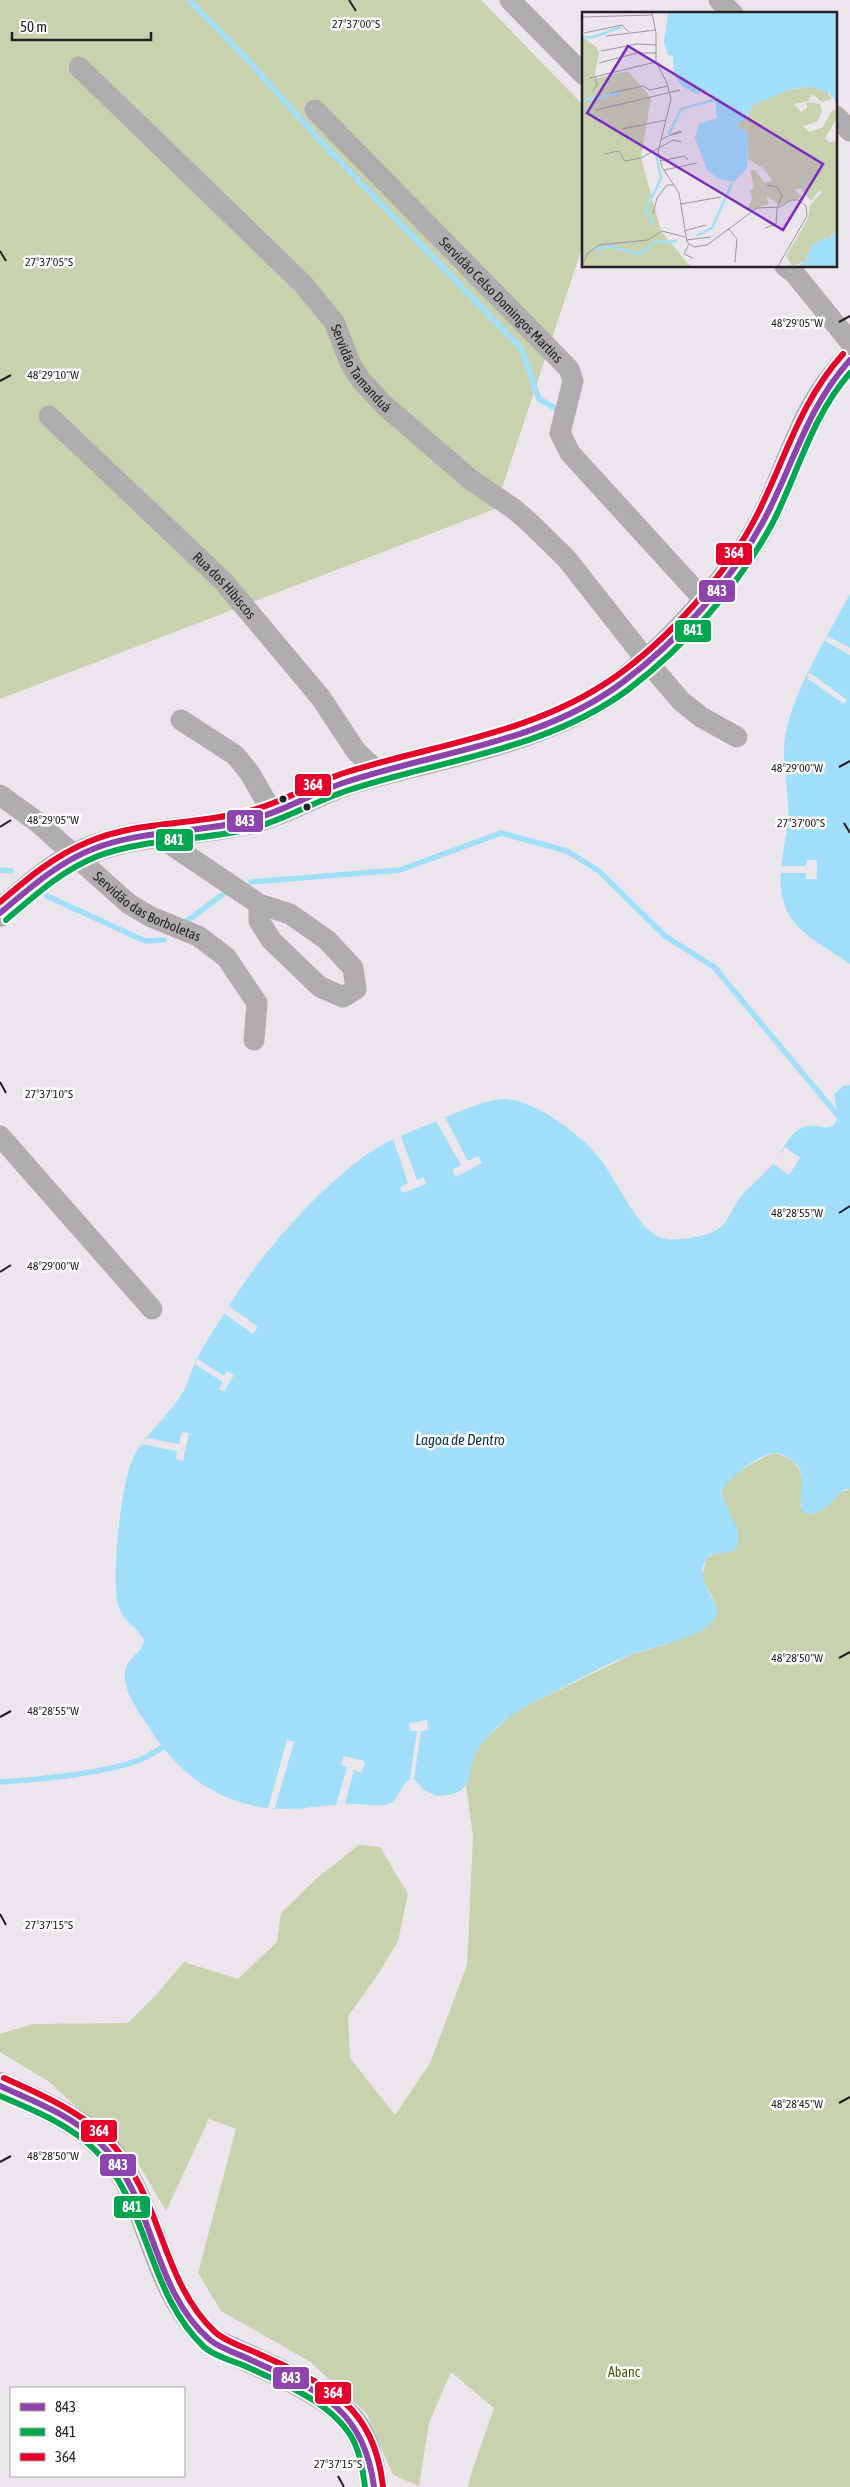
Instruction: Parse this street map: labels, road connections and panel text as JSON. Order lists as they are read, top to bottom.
{
  "streets": {
    "street": [
      "Servidão Celso Domingos Martins",
      "Servidão Tamanduá",
      "Rua dos Hibiscos",
      "Servidão das Borboletas"
    ]
  },
  "water": ["Lagoa de Dentro"],
  "parks": ["Abanc"],
  "lines": ["transit line 364", "transit line 843", "transit line 841"],
  "legend": ["843", "841", "364"],
  "scale_bar": "50 m",
  "coordinates": [
    "27°37'00\"S",
    "27°37'05\"S",
    "48°29'05\"W",
    "48°29'10\"W",
    "48°29'00\"W",
    "27°37'10\"S",
    "48°28'55\"W",
    "48°28'50\"W",
    "27°37'15\"S",
    "48°28'45\"W"
  ]
}
